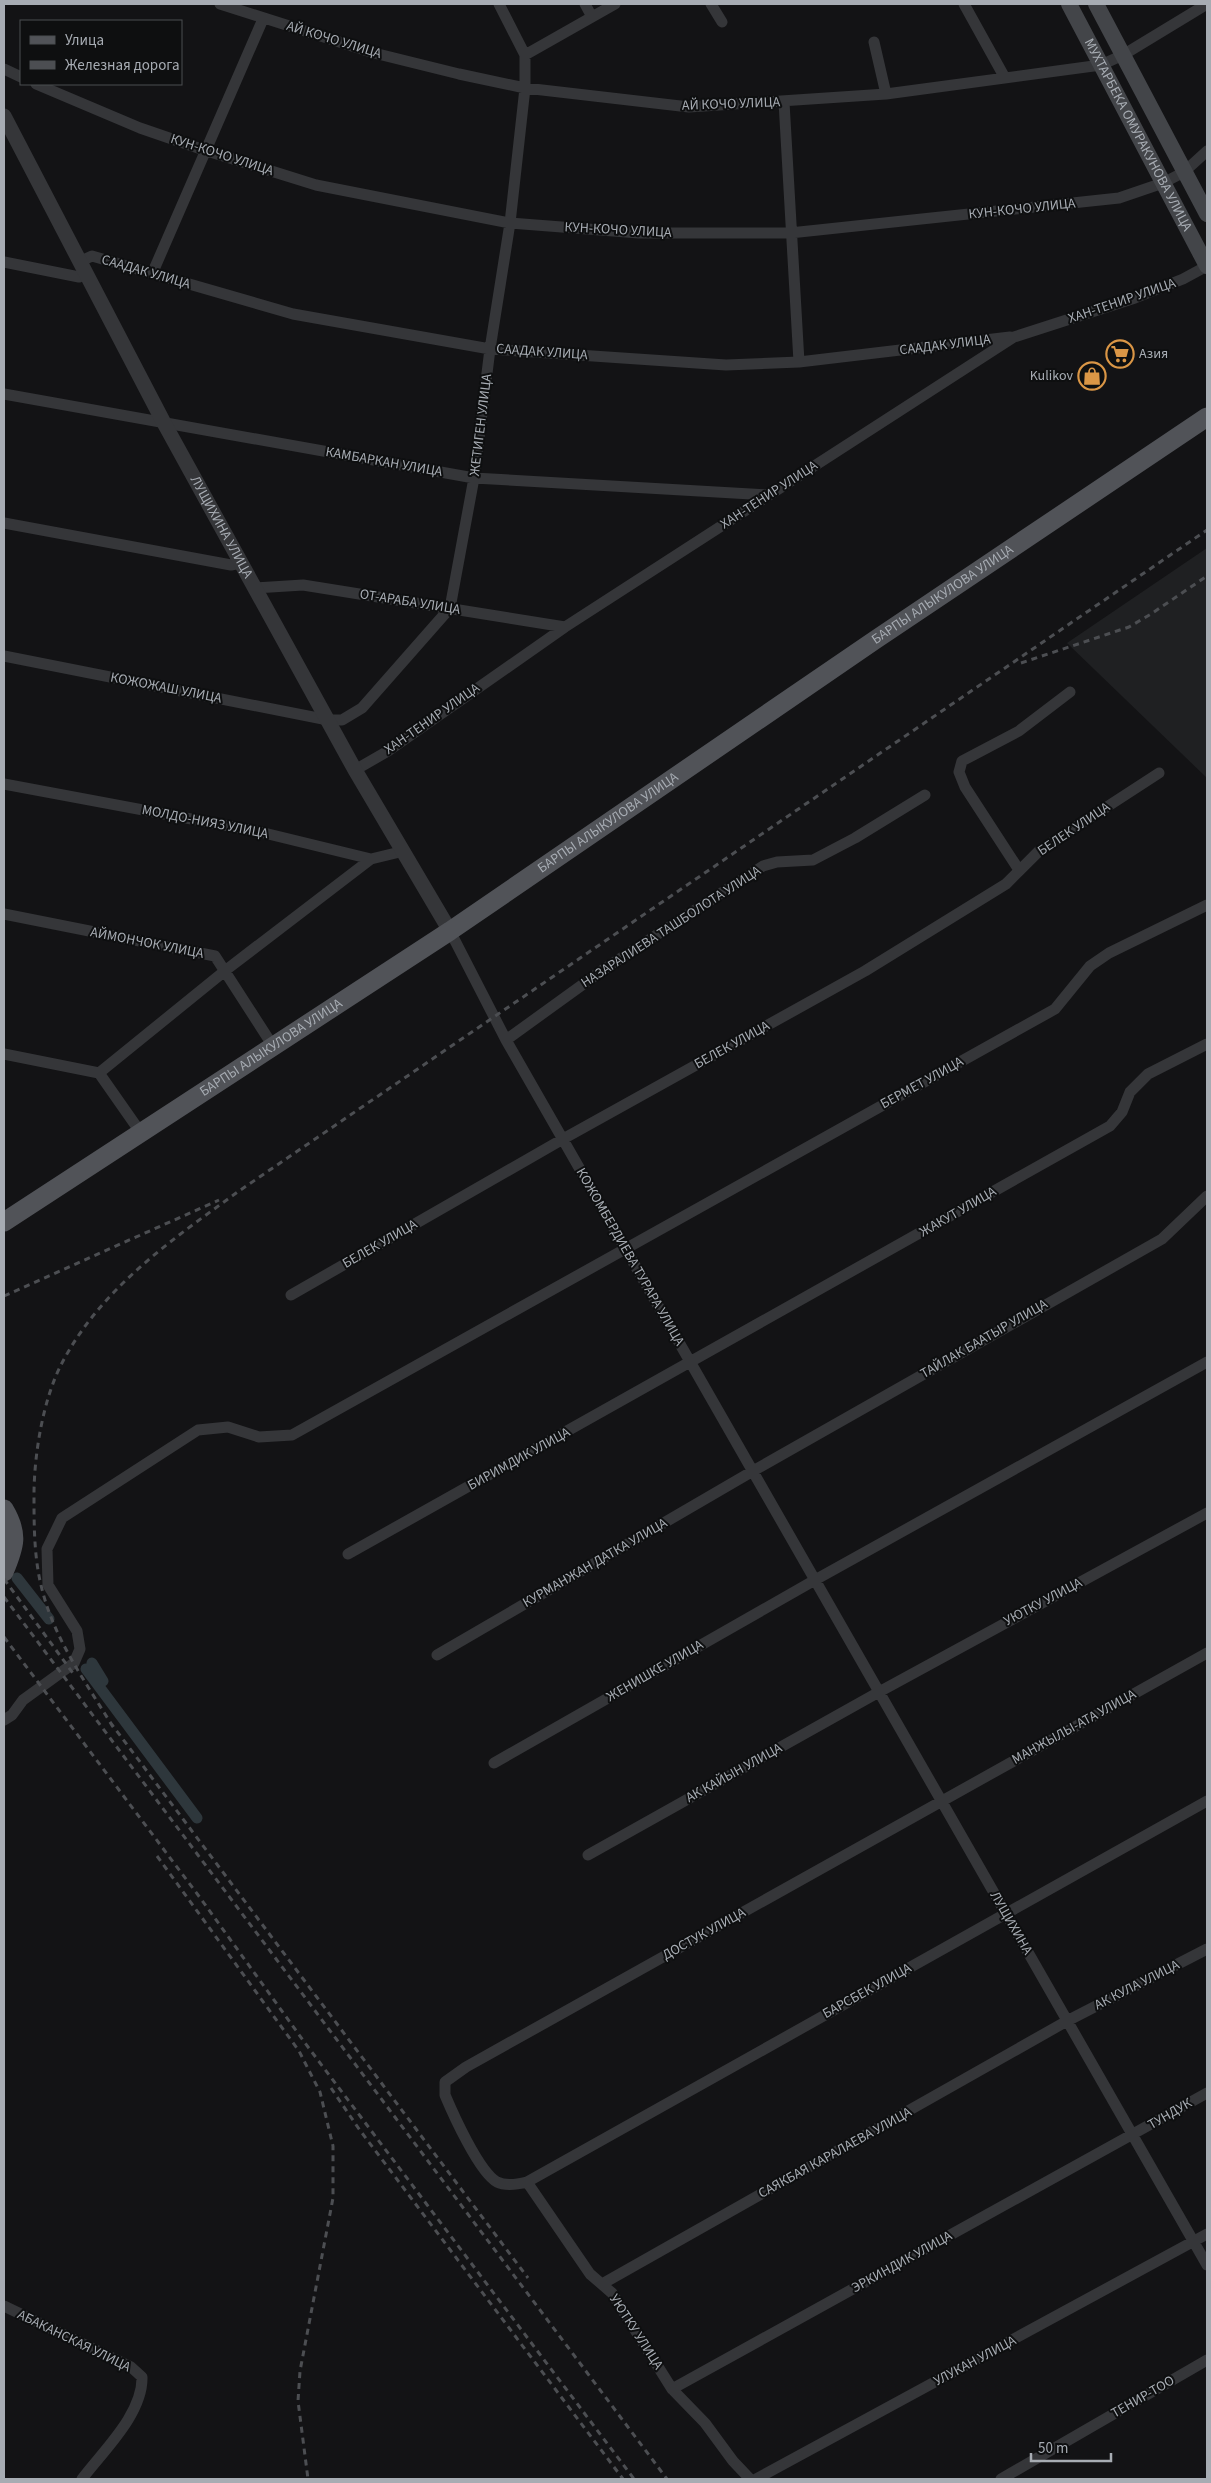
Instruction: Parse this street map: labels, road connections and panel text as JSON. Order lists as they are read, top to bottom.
{
  "streets": {
    "main road": ["МУХТАРБЕКА ОМУРАКУНОВА УЛИЦА", "БАРПЫ АЛЫКУЛОВА УЛИЦА"],
    "street": [
      "АЙ КОЧО УЛИЦА",
      "КУН-КОЧО УЛИЦА",
      "СААДАК УЛИЦА",
      "ХАН-ТЕНИР УЛИЦА",
      "ЖЕТИГЕН УЛИЦА",
      "КАМБАРКАН УЛИЦА",
      "ЛУЩИХИНА УЛИЦА",
      "ОТ-АРАБА УЛИЦА",
      "КОЖОЖАШ УЛИЦА",
      "МОЛДО-НИЯЗ УЛИЦА",
      "БЕЛЕК УЛИЦА",
      "НАЗАРАЛИЕВА ТАШБОЛОТА УЛИЦА",
      "АЙМОНЧОК УЛИЦА",
      "БЕРМЕТ УЛИЦА",
      "ЖАКУТ УЛИЦА",
      "КОЖОМБЕРДИЕВА ТУРАРА УЛИЦА",
      "ТАЙЛАК БААТЫР УЛИЦА",
      "БИРИМДИК УЛИЦА",
      "КУРМАНЖАН ДАТКА УЛИЦА",
      "УЮТКУ УЛИЦА",
      "ЖЕНИШКЕ УЛИЦА",
      "МАНЖЫЛЫ-АТА УЛИЦА",
      "АК КАЙЫН УЛИЦА",
      "ЛУЩИХИНА",
      "ДОСТУК УЛИЦА",
      "АК КУЛА УЛИЦА",
      "БАРСБЕК УЛИЦА",
      "ТУНДУК",
      "САЯКБАЯ КАРАЛАЕВА УЛИЦА",
      "ЭРКИНДИК УЛИЦА",
      "АБАКАНСКАЯ УЛИЦА",
      "УЛУКАН УЛИЦА",
      "ТЕНИР-ТОО"
    ]
  },
  "crossings": [
    ["АЙ КОЧО УЛИЦА", "МУХТАРБЕКА ОМУРАКУНОВА УЛИЦА"],
    ["АЙ КОЧО УЛИЦА", "ЖЕТИГЕН УЛИЦА"],
    ["МУХТАРБЕКА ОМУРАКУНОВА УЛИЦА", "КУН-КОЧО УЛИЦА"],
    ["МУХТАРБЕКА ОМУРАКУНОВА УЛИЦА", "ХАН-ТЕНИР УЛИЦА"],
    ["КУН-КОЧО УЛИЦА", "ЖЕТИГЕН УЛИЦА"],
    ["СААДАК УЛИЦА", "ХАН-ТЕНИР УЛИЦА"],
    ["СААДАК УЛИЦА", "ЖЕТИГЕН УЛИЦА"],
    ["СААДАК УЛИЦА", "ЛУЩИХИНА УЛИЦА"],
    ["ХАН-ТЕНИР УЛИЦА", "КАМБАРКАН УЛИЦА"],
    ["ХАН-ТЕНИР УЛИЦА", "ЛУЩИХИНА УЛИЦА"],
    ["ХАН-ТЕНИР УЛИЦА", "ОТ-АРАБА УЛИЦА"],
    ["ЖЕТИГЕН УЛИЦА", "КАМБАРКАН УЛИЦА"],
    ["ЖЕТИГЕН УЛИЦА", "ОТ-АРАБА УЛИЦА"],
    ["КАМБАРКАН УЛИЦА", "ЛУЩИХИНА УЛИЦА"],
    ["ЛУЩИХИНА УЛИЦА", "БАРПЫ АЛЫКУЛОВА УЛИЦА"],
    ["ЛУЩИХИНА УЛИЦА", "ОТ-АРАБА УЛИЦА"],
    ["ЛУЩИХИНА УЛИЦА", "КОЖОЖАШ УЛИЦА"],
    ["ЛУЩИХИНА УЛИЦА", "МОЛДО-НИЯЗ УЛИЦА"],
    ["ЛУЩИХИНА УЛИЦА", "КОЖОМБЕРДИЕВА ТУРАРА УЛИЦА"],
    ["БАРПЫ АЛЫКУЛОВА УЛИЦА", "АЙМОНЧОК УЛИЦА"],
    ["БАРПЫ АЛЫКУЛОВА УЛИЦА", "КОЖОМБЕРДИЕВА ТУРАРА УЛИЦА"],
    ["БЕЛЕК УЛИЦА", "КОЖОМБЕРДИЕВА ТУРАРА УЛИЦА"],
    ["НАЗАРАЛИЕВА ТАШБОЛОТА УЛИЦА", "КОЖОМБЕРДИЕВА ТУРАРА УЛИЦА"],
    ["БЕРМЕТ УЛИЦА", "КОЖОМБЕРДИЕВА ТУРАРА УЛИЦА"],
    ["ЖАКУТ УЛИЦА", "КОЖОМБЕРДИЕВА ТУРАРА УЛИЦА"],
    ["ЖАКУТ УЛИЦА", "БИРИМДИК УЛИЦА"],
    ["КОЖОМБЕРДИЕВА ТУРАРА УЛИЦА", "ТАЙЛАК БААТЫР УЛИЦА"],
    ["КОЖОМБЕРДИЕВА ТУРАРА УЛИЦА", "БИРИМДИК УЛИЦА"],
    ["КОЖОМБЕРДИЕВА ТУРАРА УЛИЦА", "КУРМАНЖАН ДАТКА УЛИЦА"],
    ["КОЖОМБЕРДИЕВА ТУРАРА УЛИЦА", "ЖЕНИШКЕ УЛИЦА"],
    ["КОЖОМБЕРДИЕВА ТУРАРА УЛИЦА", "ЛУЩИХИНА"],
    ["ТАЙЛАК БААТЫР УЛИЦА", "КУРМАНЖАН ДАТКА УЛИЦА"],
    ["УЮТКУ УЛИЦА", "АК КАЙЫН УЛИЦА"],
    ["УЮТКУ УЛИЦА", "ЛУЩИХИНА"],
    ["УЮТКУ УЛИЦА", "ДОСТУК УЛИЦА"],
    ["УЮТКУ УЛИЦА", "БАРСБЕК УЛИЦА"],
    ["УЮТКУ УЛИЦА", "САЯКБАЯ КАРАЛАЕВА УЛИЦА"],
    ["УЮТКУ УЛИЦА", "ЭРКИНДИК УЛИЦА"],
    ["ЖЕНИШКЕ УЛИЦА", "ЛУЩИХИНА"],
    ["МАНЖЫЛЫ-АТА УЛИЦА", "ЛУЩИХИНА"],
    ["МАНЖЫЛЫ-АТА УЛИЦА", "ДОСТУК УЛИЦА"],
    ["АК КАЙЫН УЛИЦА", "ЛУЩИХИНА"],
    ["ЛУЩИХИНА", "ДОСТУК УЛИЦА"],
    ["ЛУЩИХИНА", "АК КУЛА УЛИЦА"],
    ["ЛУЩИХИНА", "БАРСБЕК УЛИЦА"],
    ["ЛУЩИХИНА", "ТУНДУК"],
    ["ЛУЩИХИНА", "САЯКБАЯ КАРАЛАЕВА УЛИЦА"],
    ["ЛУЩИХИНА", "ЭРКИНДИК УЛИЦА"],
    ["ЛУЩИХИНА", "УЛУКАН УЛИЦА"],
    ["ДОСТУК УЛИЦА", "БАРСБЕК УЛИЦА"],
    ["АК КУЛА УЛИЦА", "САЯКБАЯ КАРАЛАЕВА УЛИЦА"],
    ["ТУНДУК", "ЭРКИНДИК УЛИЦА"]
  ],
  "places": {
    "supermarket": ["Азия"],
    "shop": ["Kulikov"]
  },
  "legend": ["Улица", "Железная дорога"],
  "scale_bar": "50 m"
}
